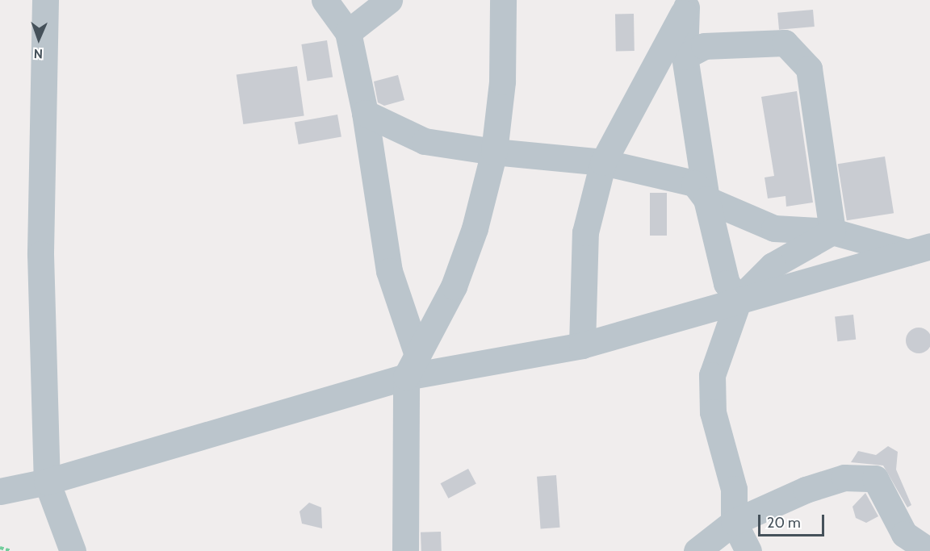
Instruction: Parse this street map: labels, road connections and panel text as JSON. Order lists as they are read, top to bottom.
{
  "scale_bar": "20 m",
  "north": "bottom"
}
